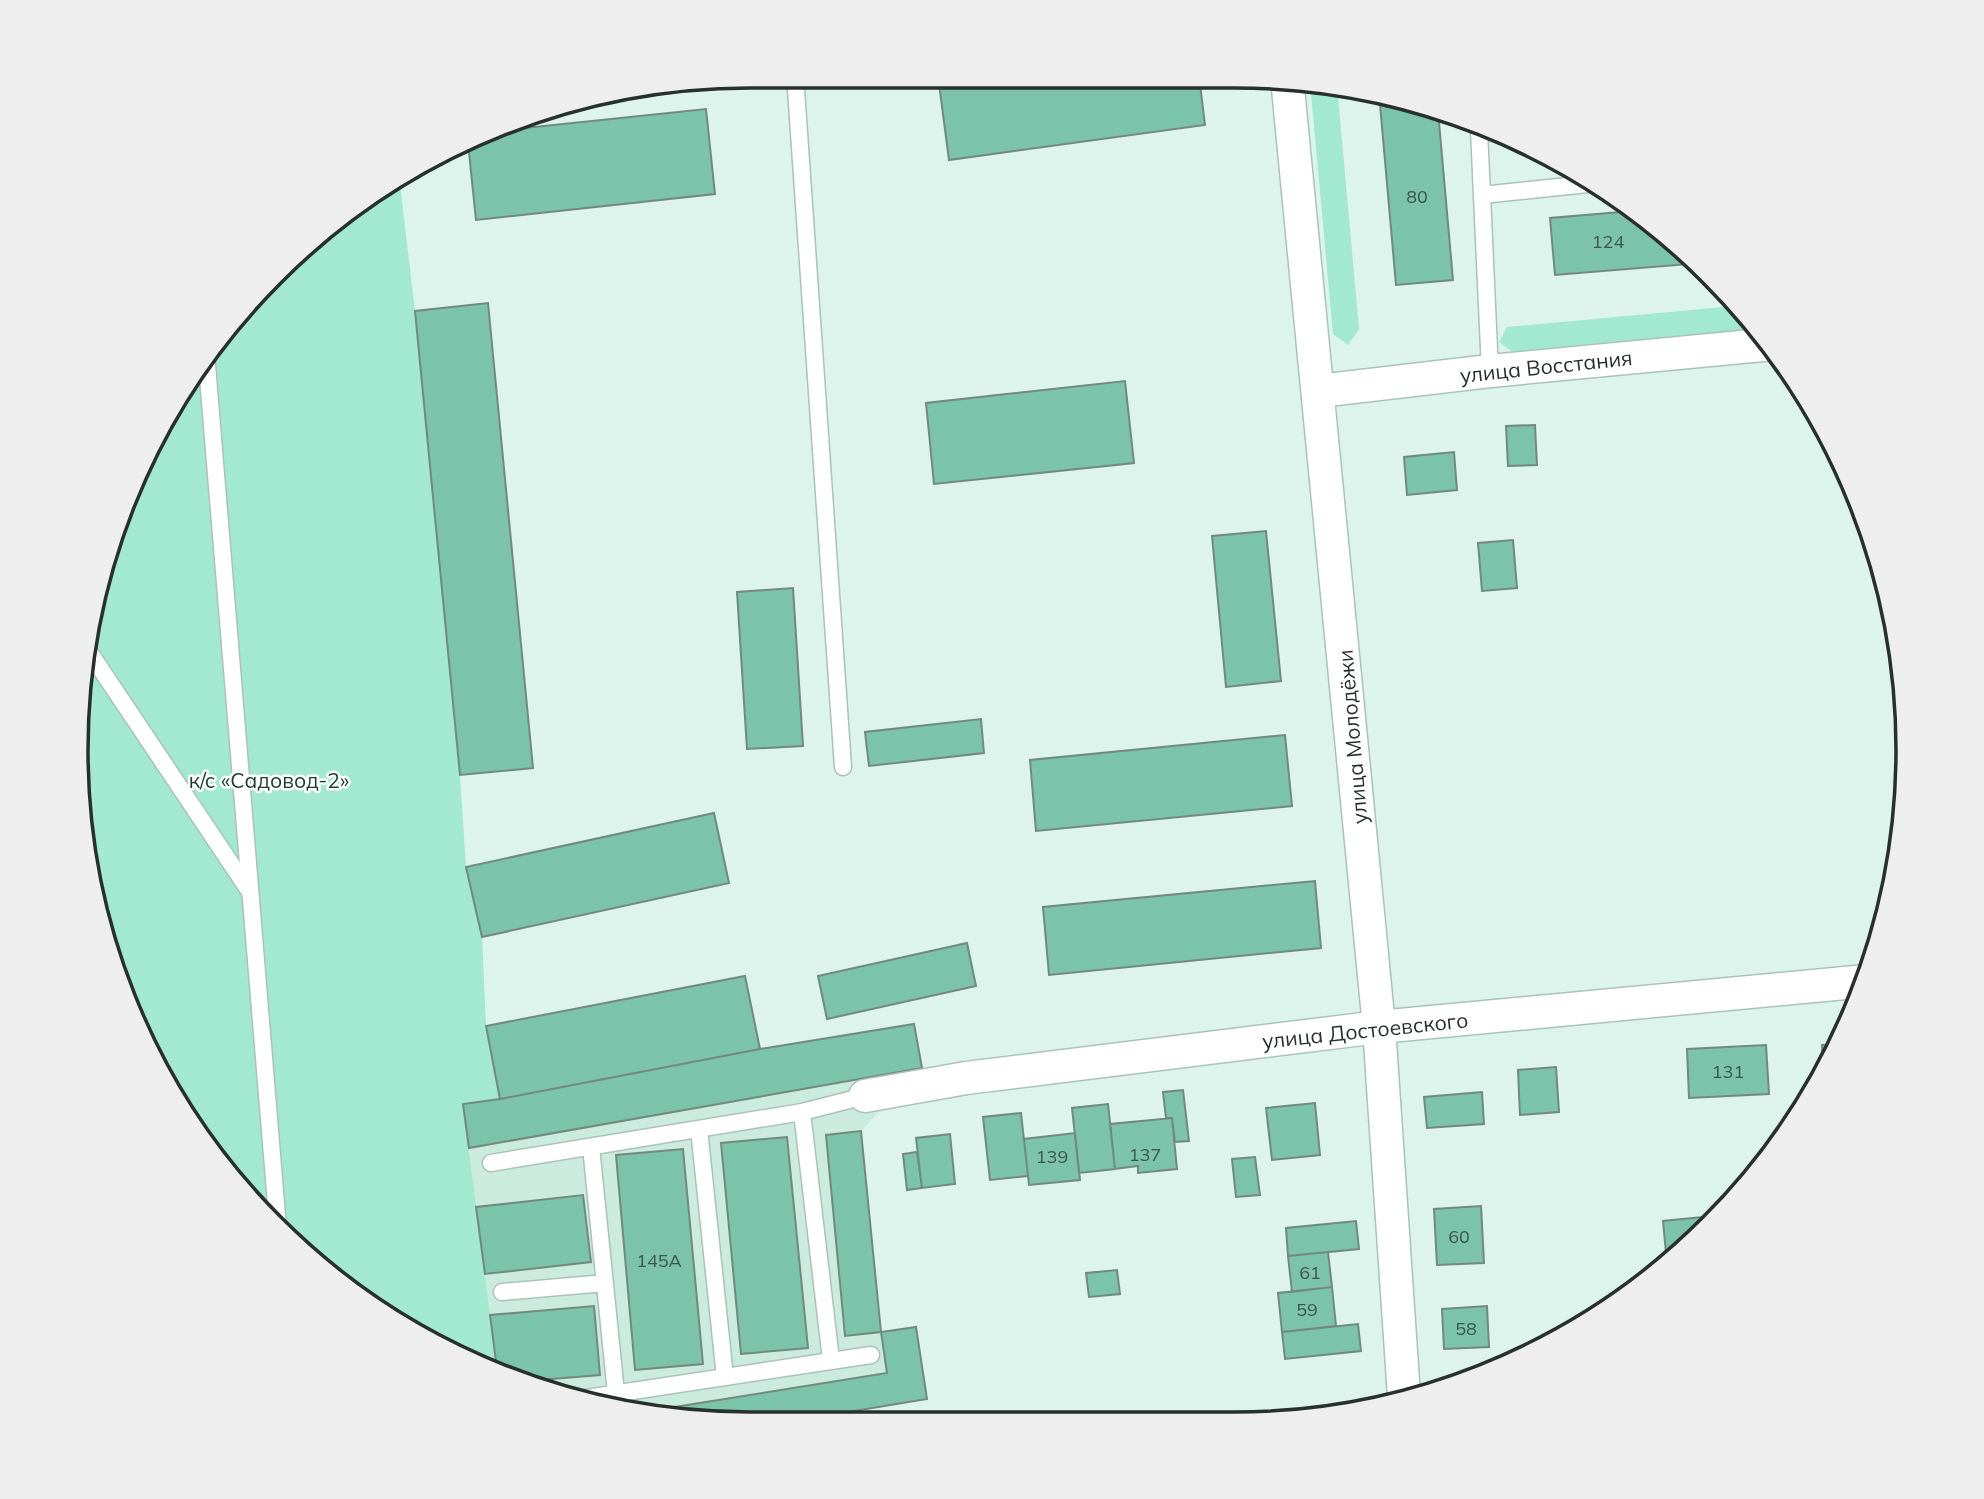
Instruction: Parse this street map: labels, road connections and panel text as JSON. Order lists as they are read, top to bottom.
{
  "streets": {
    "street": ["улица Восстания", "улица Молодёжи", "улица Достоевского"]
  },
  "crossings": [
    ["улица Восстания", "улица Молодёжи"],
    ["улица Молодёжи", "улица Достоевского"]
  ],
  "parks": ["к/с «Садовод-2»"],
  "house_numbers": [
    "80",
    "124",
    "131",
    "137",
    "139",
    "60",
    "145А",
    "61",
    "59",
    "58"
  ]
}
